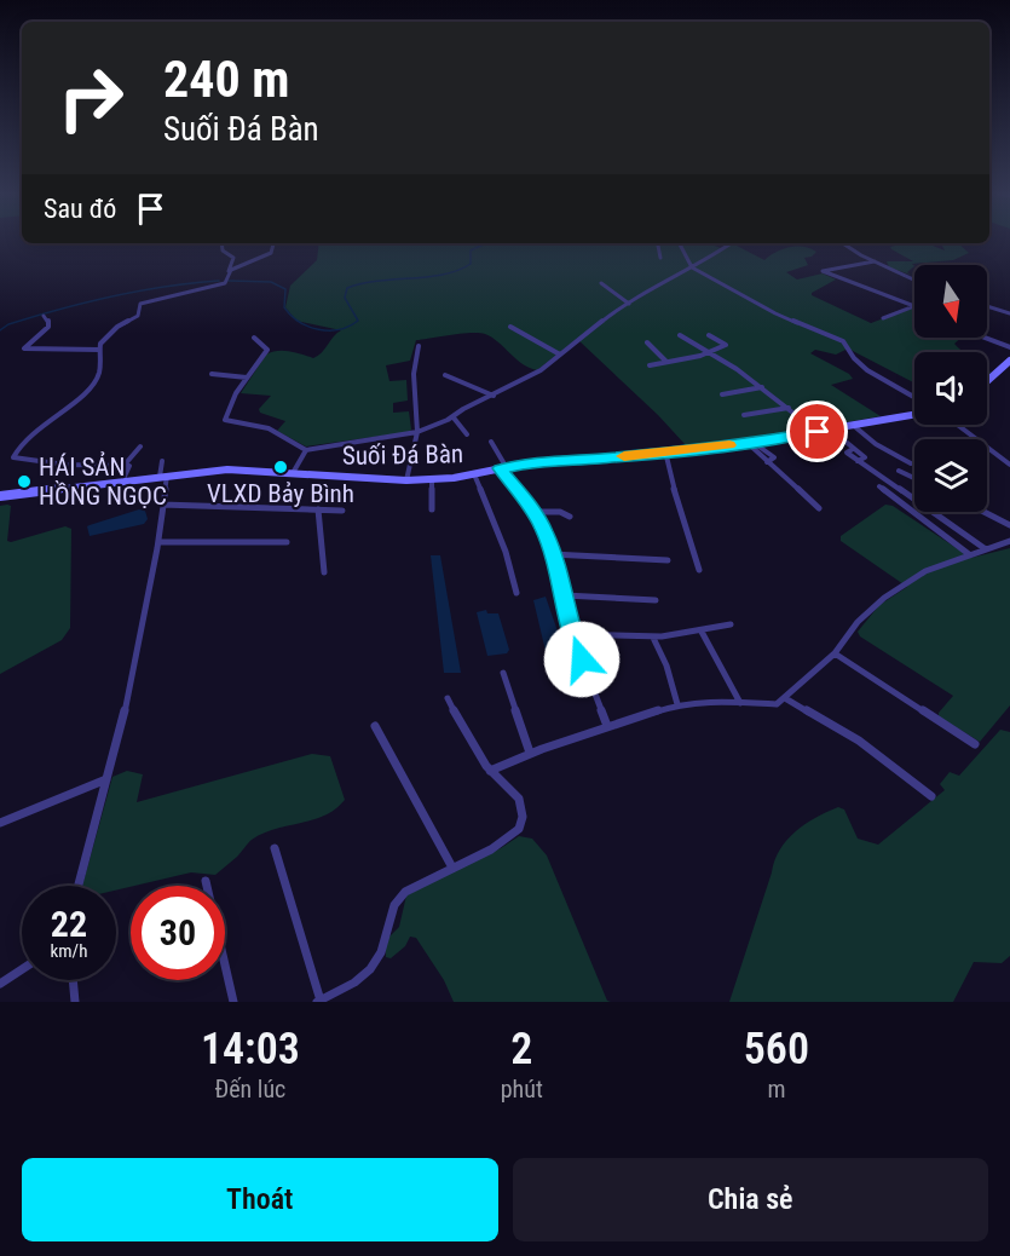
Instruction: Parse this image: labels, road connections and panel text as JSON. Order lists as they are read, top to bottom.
{
  "streets": {
    "street": ["Suối Đá Bàn"]
  },
  "places": ["VLXD Bảy Bình", "HÁI SẢN HỒNG NGỌC"],
  "north": "bottom",
  "page": {
    "turn": ["240 m", "Suối Đá Bàn"],
    "then": "Sau đó",
    "speed": "22 km/h",
    "limit": "30",
    "eta": [
      "14:03",
      "Đến lúc",
      "2",
      "phút",
      "560",
      "m"
    ],
    "buttons": ["Thoát", "Chia sẻ"]
  }
}
